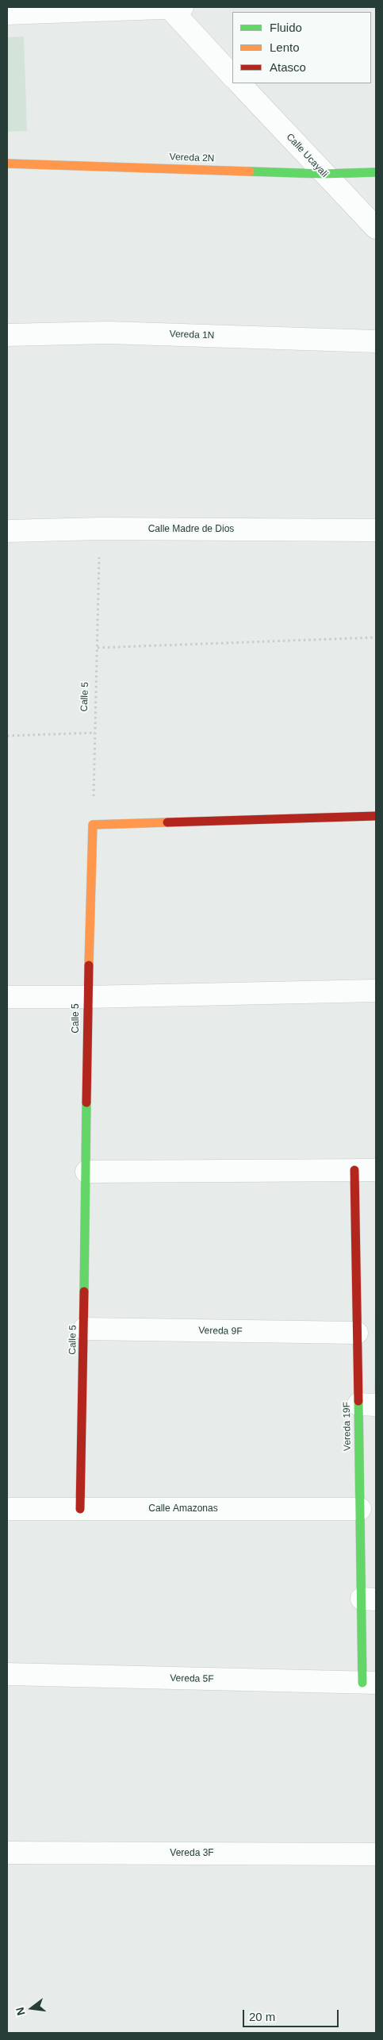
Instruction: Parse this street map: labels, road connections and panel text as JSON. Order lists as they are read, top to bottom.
{
  "streets": {
    "street": [
      "Calle Ucayali",
      "Vereda 2N",
      "Vereda 1N",
      "Calle Madre de Dios",
      "Calle 5",
      "Vereda 9F",
      "Vereda 19F",
      "Calle Amazonas",
      "Vereda 5F",
      "Vereda 3F"
    ]
  },
  "crossings": [
    ["Calle Ucayali", "Vereda 2N"],
    ["Calle Madre de Dios", "Calle 5"],
    ["Calle 5", "Vereda 9F"],
    ["Calle 5", "Calle Amazonas"],
    ["Vereda 9F", "Vereda 19F"],
    ["Vereda 19F", "Calle Amazonas"],
    ["Vereda 19F", "Vereda 5F"]
  ],
  "legend": ["Fluido", "Lento", "Atasco"],
  "scale_bar": "20 m",
  "north": "left"
}
